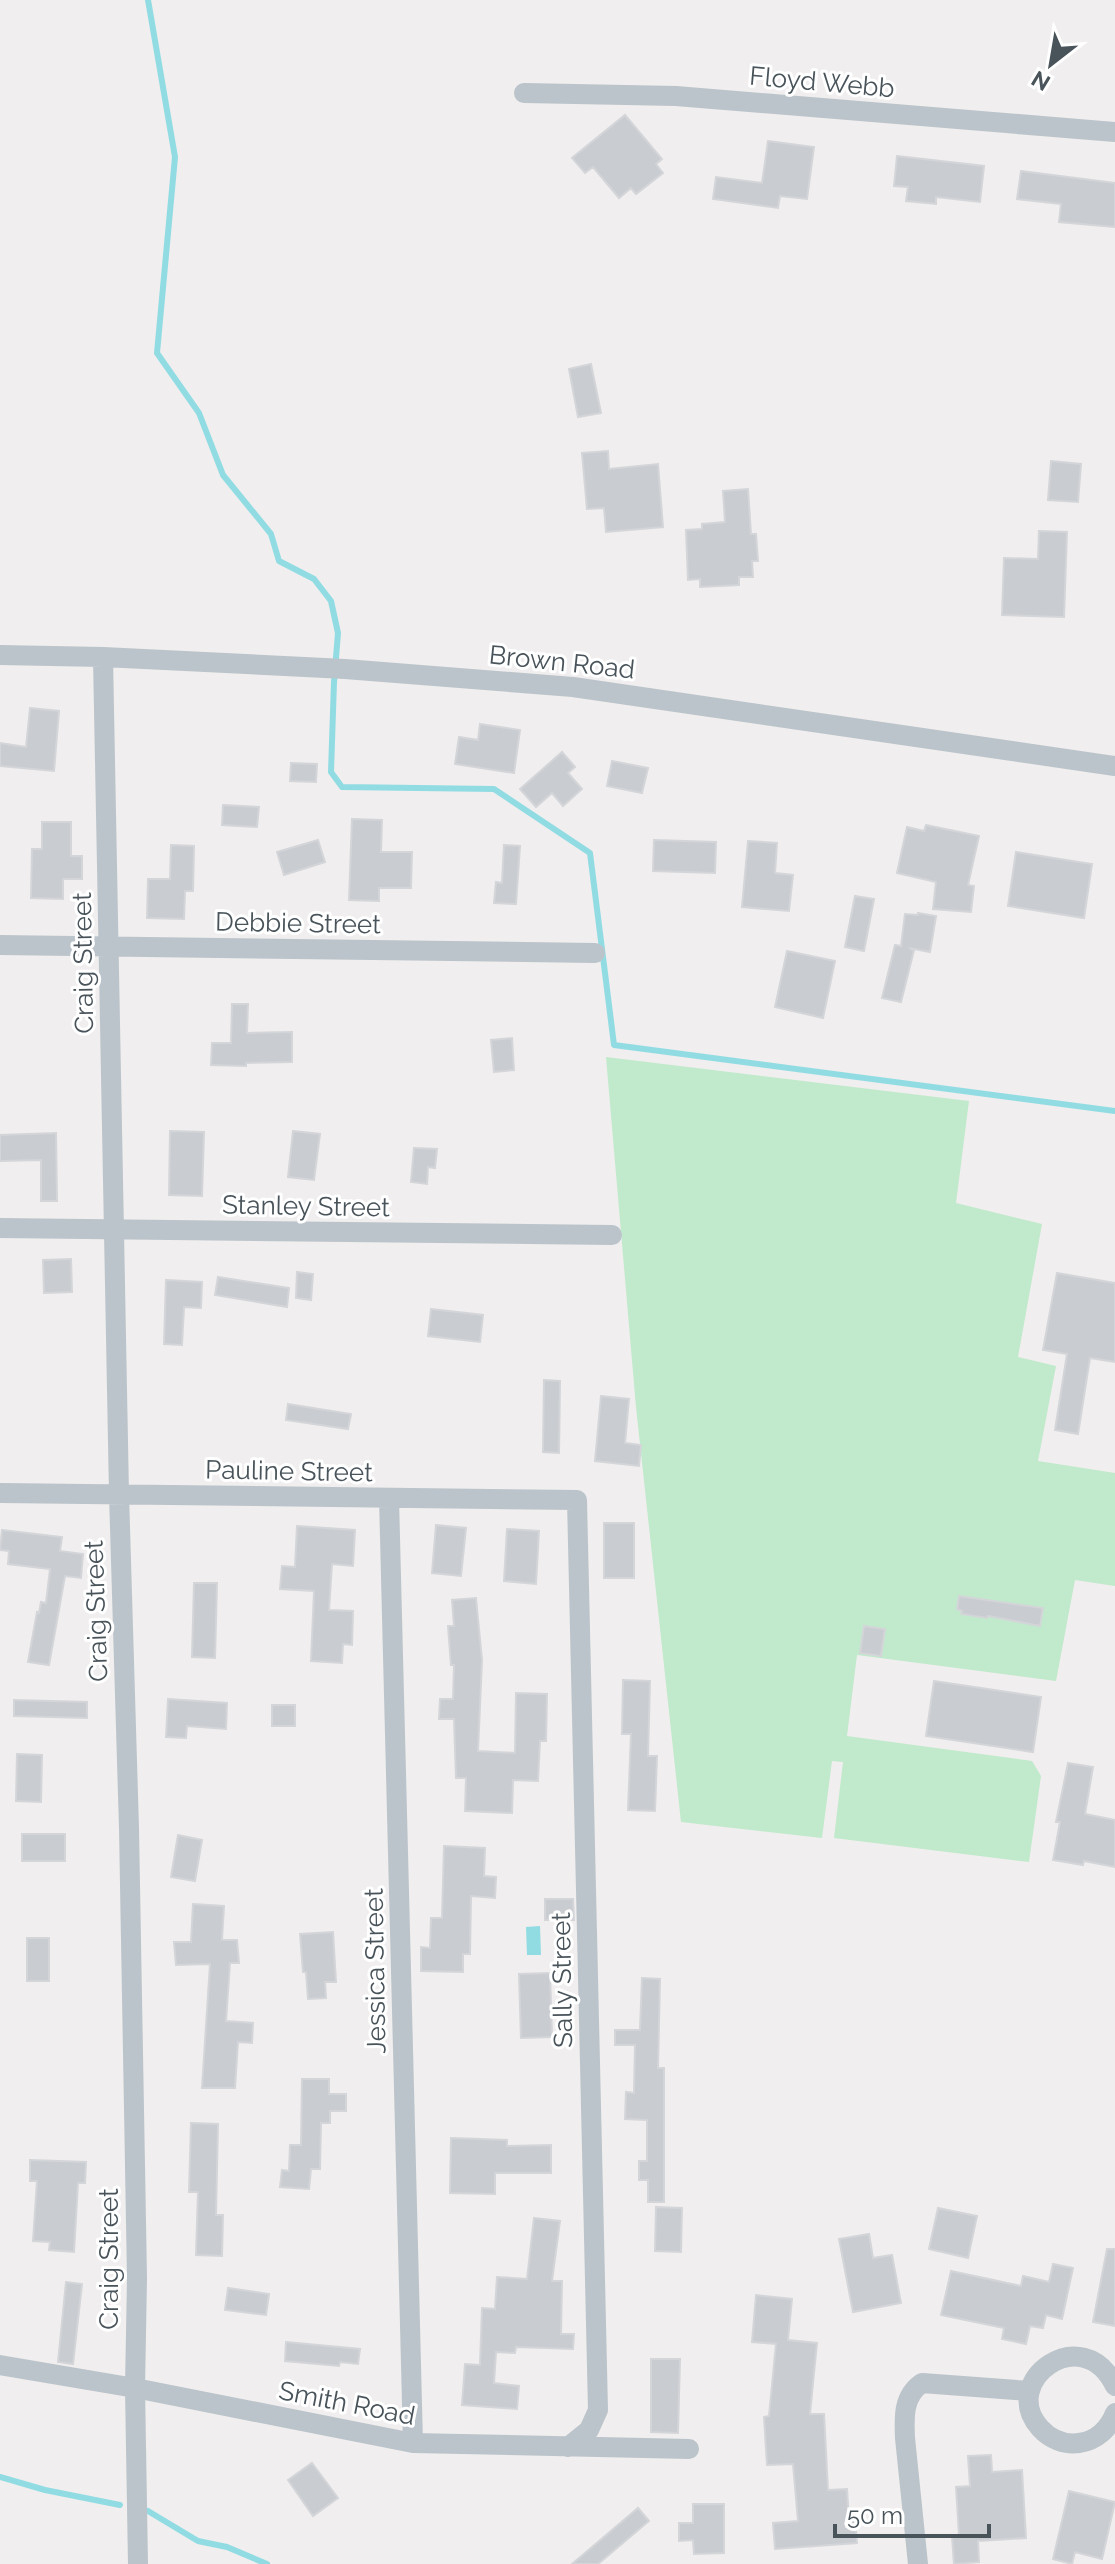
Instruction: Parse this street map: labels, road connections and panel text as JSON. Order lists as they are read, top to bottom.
{
  "streets": {
    "street": [
      "Floyd Webb",
      "Brown Road",
      "Debbie Street",
      "Craig Street",
      "Stanley Street",
      "Pauline Street",
      "Jessica Street",
      "Sally Street",
      "Smith Road"
    ]
  },
  "crossings": [
    ["Brown Road", "Craig Street"],
    ["Debbie Street", "Craig Street"],
    ["Craig Street", "Stanley Street"],
    ["Craig Street", "Pauline Street"],
    ["Craig Street", "Smith Road"],
    ["Pauline Street", "Jessica Street"],
    ["Pauline Street", "Sally Street"],
    ["Jessica Street", "Smith Road"],
    ["Sally Street", "Smith Road"]
  ],
  "scale_bar": "50 m",
  "north": "bottom left"
}
